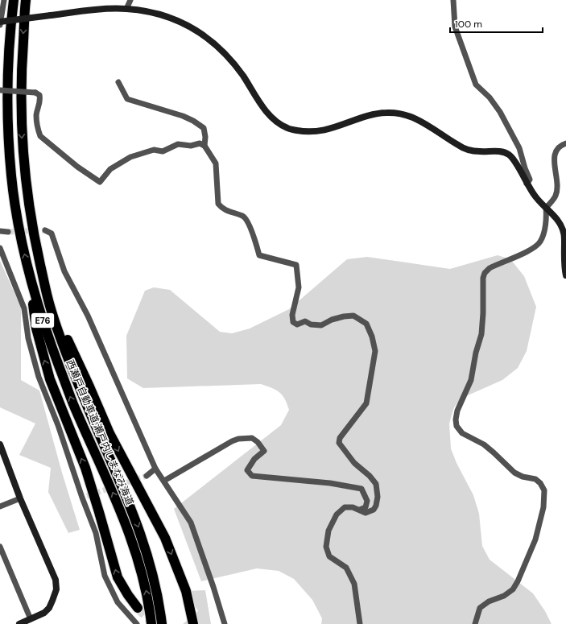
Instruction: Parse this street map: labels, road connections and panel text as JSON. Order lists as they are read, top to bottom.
{
  "streets": {
    "highway": ["E76", "西瀬戸自動車道;瀬戸内しまなみ海道"]
  },
  "scale_bar": "100 m"
}
